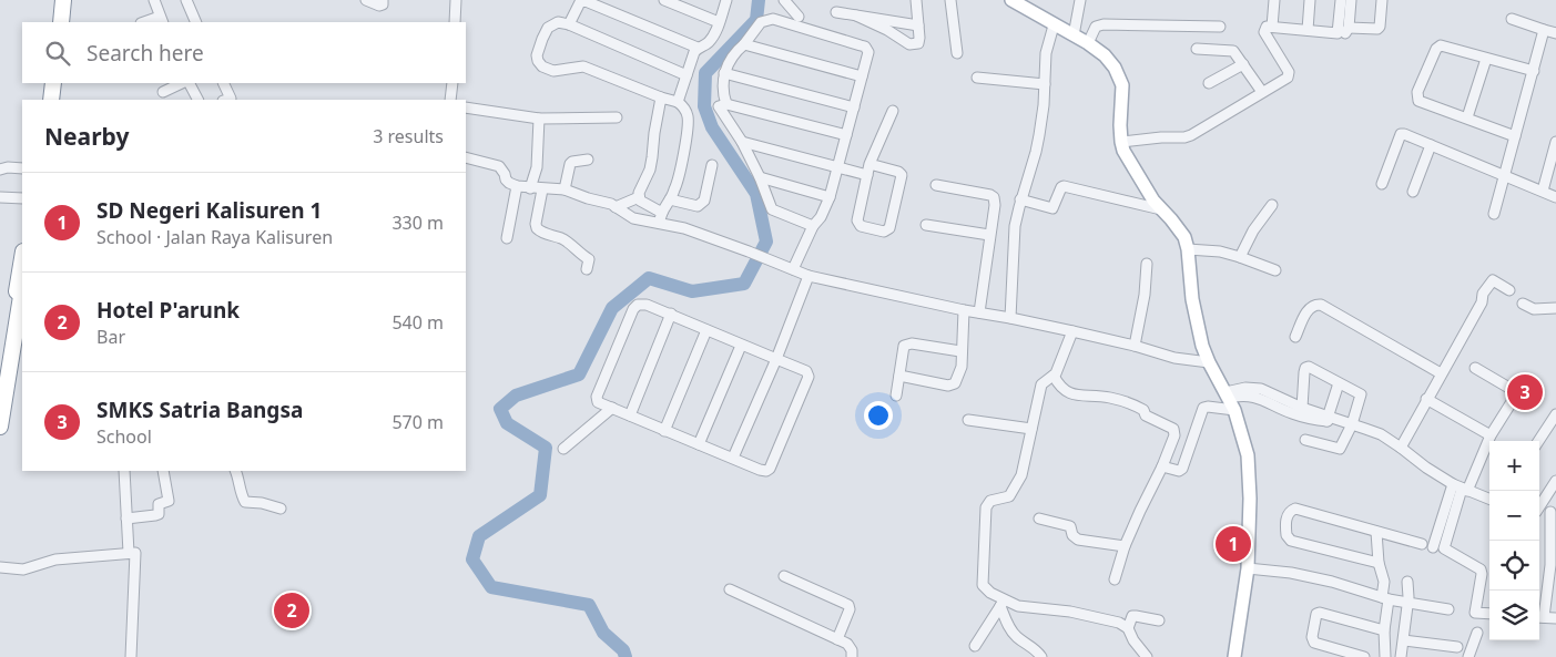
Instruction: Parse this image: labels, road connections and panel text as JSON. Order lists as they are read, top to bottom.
{
  "page": {
    "search": "Search here",
    "heading": ["Nearby", "3 results"],
    "list": [
      {
        "mark": "1",
        "name": "SD Negeri Kalisuren 1",
        "note": "School · Jalan Raya Kalisuren",
        "value": "330 m"
      },
      {
        "mark": "2",
        "name": "Hotel P'arunk",
        "note": "Bar",
        "value": "540 m"
      },
      {
        "mark": "3",
        "name": "SMKS Satria Bangsa",
        "note": "School",
        "value": "570 m"
      }
    ],
    "pins": ["3", "1", "2"],
    "map_buttons": ["+", "−"]
  }
}
